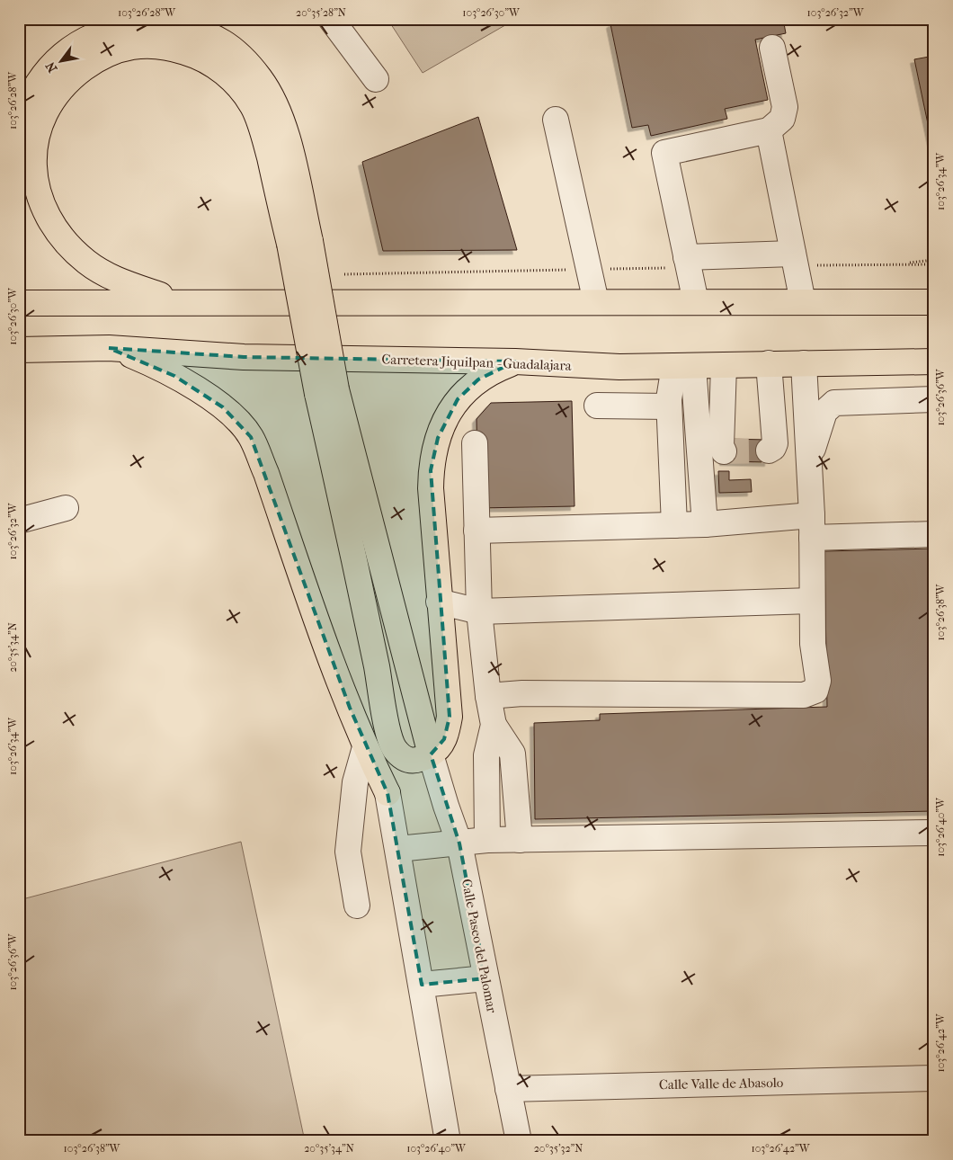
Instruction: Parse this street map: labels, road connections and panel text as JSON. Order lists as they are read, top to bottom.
{
  "streets": {
    "highway": ["Carretera Jiquilpan - Guadalajara"],
    "street": ["Calle Paseo del Palomar", "Calle Valle de Abasolo"]
  },
  "crossings": [
    ["Calle Paseo del Palomar", "Calle Valle de Abasolo"]
  ],
  "north": "bottom left",
  "coordinates": [
    "103°26'28\"W",
    "20°35'28\"N",
    "103°26'30\"W",
    "103°26'32\"W",
    "103°26'34\"W",
    "103°26'36\"W",
    "103°26'38\"W",
    "20°35'34\"N",
    "103°26'40\"W",
    "103°26'42\"W",
    "20°35'32\"N"
  ]
}
